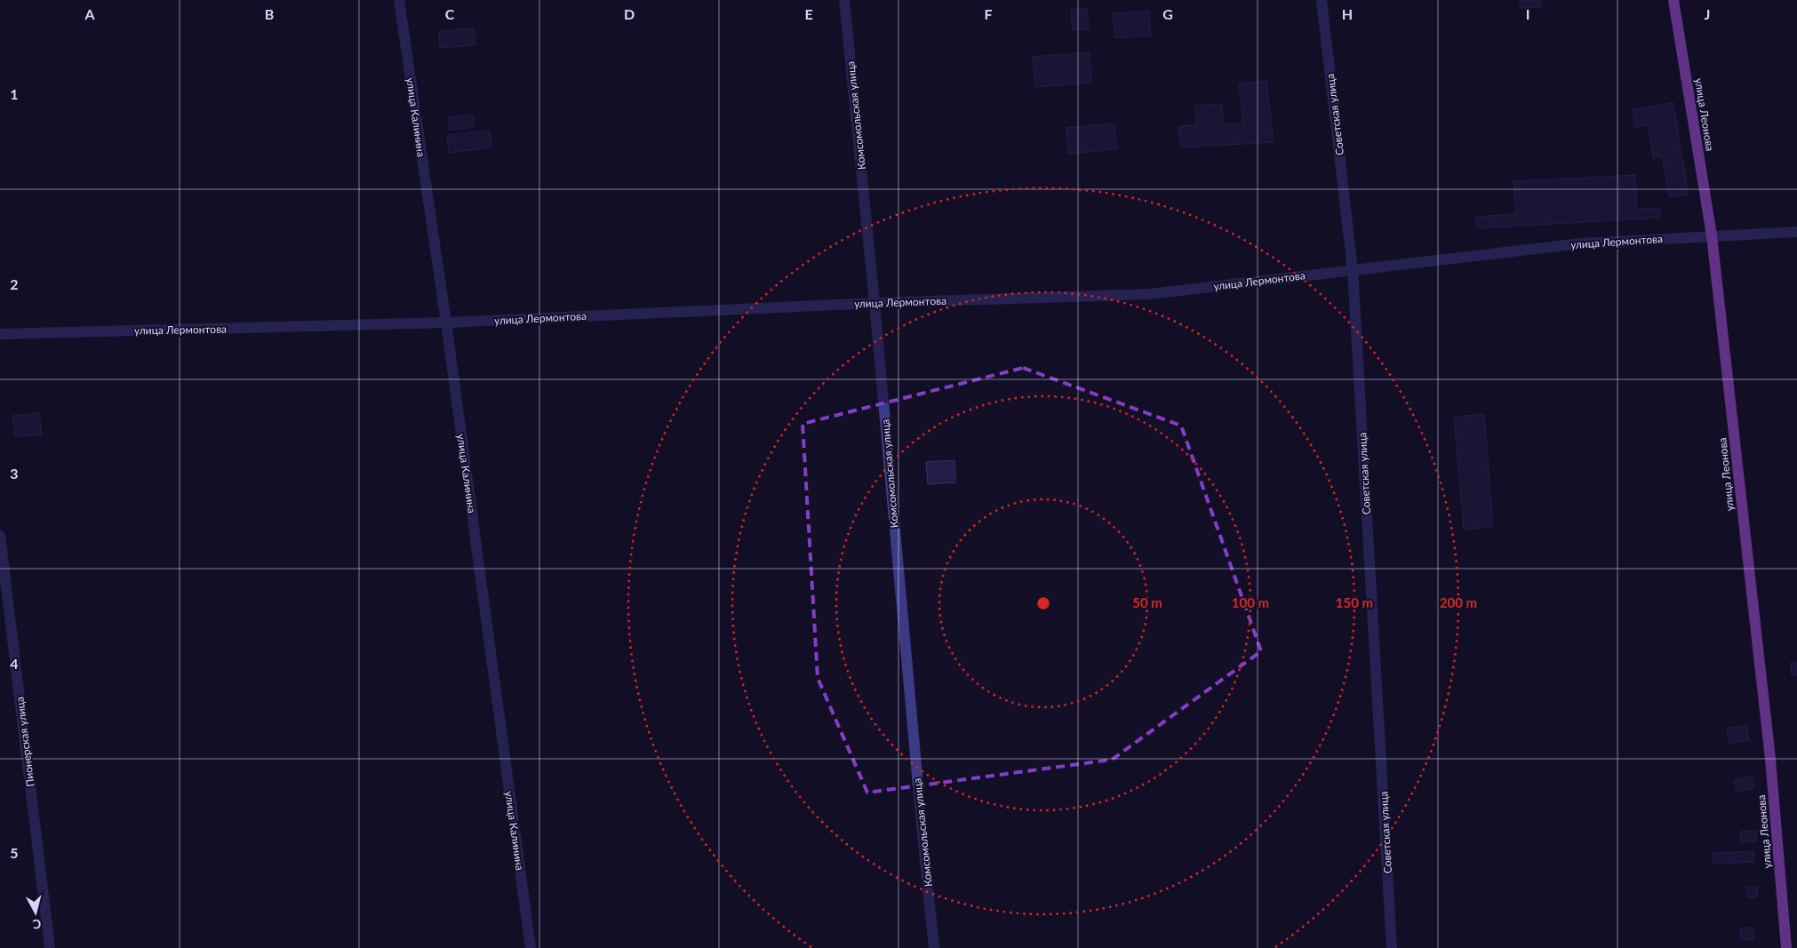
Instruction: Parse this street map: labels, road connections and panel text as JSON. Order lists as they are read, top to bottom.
{
  "streets": {
    "main road": ["улица Леонова"],
    "street": [
      "Советская улица",
      "Комсомольская улица",
      "улица Калинина",
      "улица Лермонтова",
      "Пионерская улица"
    ]
  },
  "crossings": [
    ["Советская улица", "улица Лермонтова"],
    ["улица Леонова", "улица Лермонтова"],
    ["Комсомольская улица", "улица Лермонтова"],
    ["улица Калинина", "улица Лермонтова"]
  ],
  "north": "bottom",
  "grid": {
    "columns": [
      "A",
      "B",
      "C",
      "D",
      "E",
      "F",
      "G",
      "H",
      "I",
      "J"
    ],
    "rows": [
      "1",
      "2",
      "3",
      "4",
      "5"
    ]
  },
  "rings": [
    "50 m",
    "100 m",
    "150 m",
    "200 m"
  ]
}
